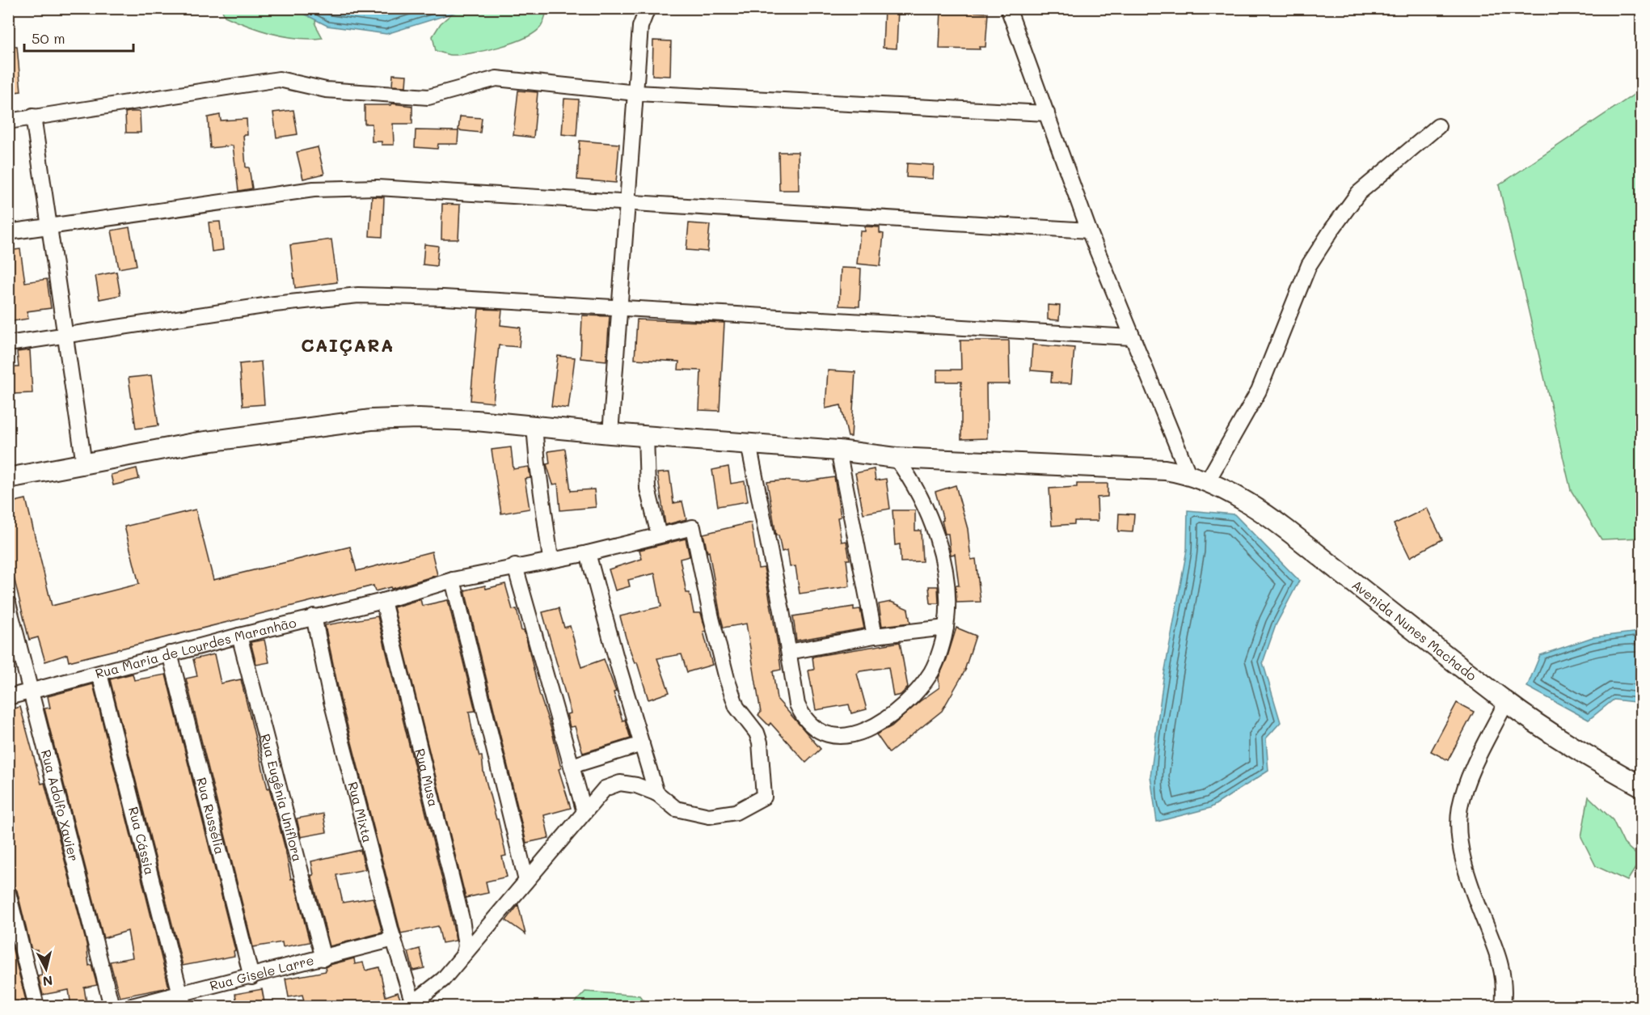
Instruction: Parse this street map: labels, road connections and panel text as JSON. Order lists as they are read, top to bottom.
{
  "streets": {
    "main road": ["Avenida Nunes Machado"],
    "street": [
      "Rua Maria de Lourdes Maranhão",
      "Rua Musa",
      "Rua Eugênia Uniflora",
      "Rua Adolfo Xavier",
      "Rua Mixta",
      "Rua Russélia",
      "Rua Cássia",
      "Rua Gisele Larre"
    ]
  },
  "crossings": [
    ["Rua Maria de Lourdes Maranhão", "Rua Musa"],
    ["Rua Maria de Lourdes Maranhão", "Rua Eugênia Uniflora"],
    ["Rua Maria de Lourdes Maranhão", "Rua Adolfo Xavier"],
    ["Rua Maria de Lourdes Maranhão", "Rua Mixta"],
    ["Rua Maria de Lourdes Maranhão", "Rua Russélia"],
    ["Rua Maria de Lourdes Maranhão", "Rua Cássia"],
    ["Rua Eugênia Uniflora", "Rua Gisele Larre"],
    ["Rua Mixta", "Rua Gisele Larre"],
    ["Rua Russélia", "Rua Gisele Larre"],
    ["Rua Cássia", "Rua Gisele Larre"]
  ],
  "districts": ["CAIÇARA"],
  "scale_bar": "50 m",
  "north": "bottom"
}
